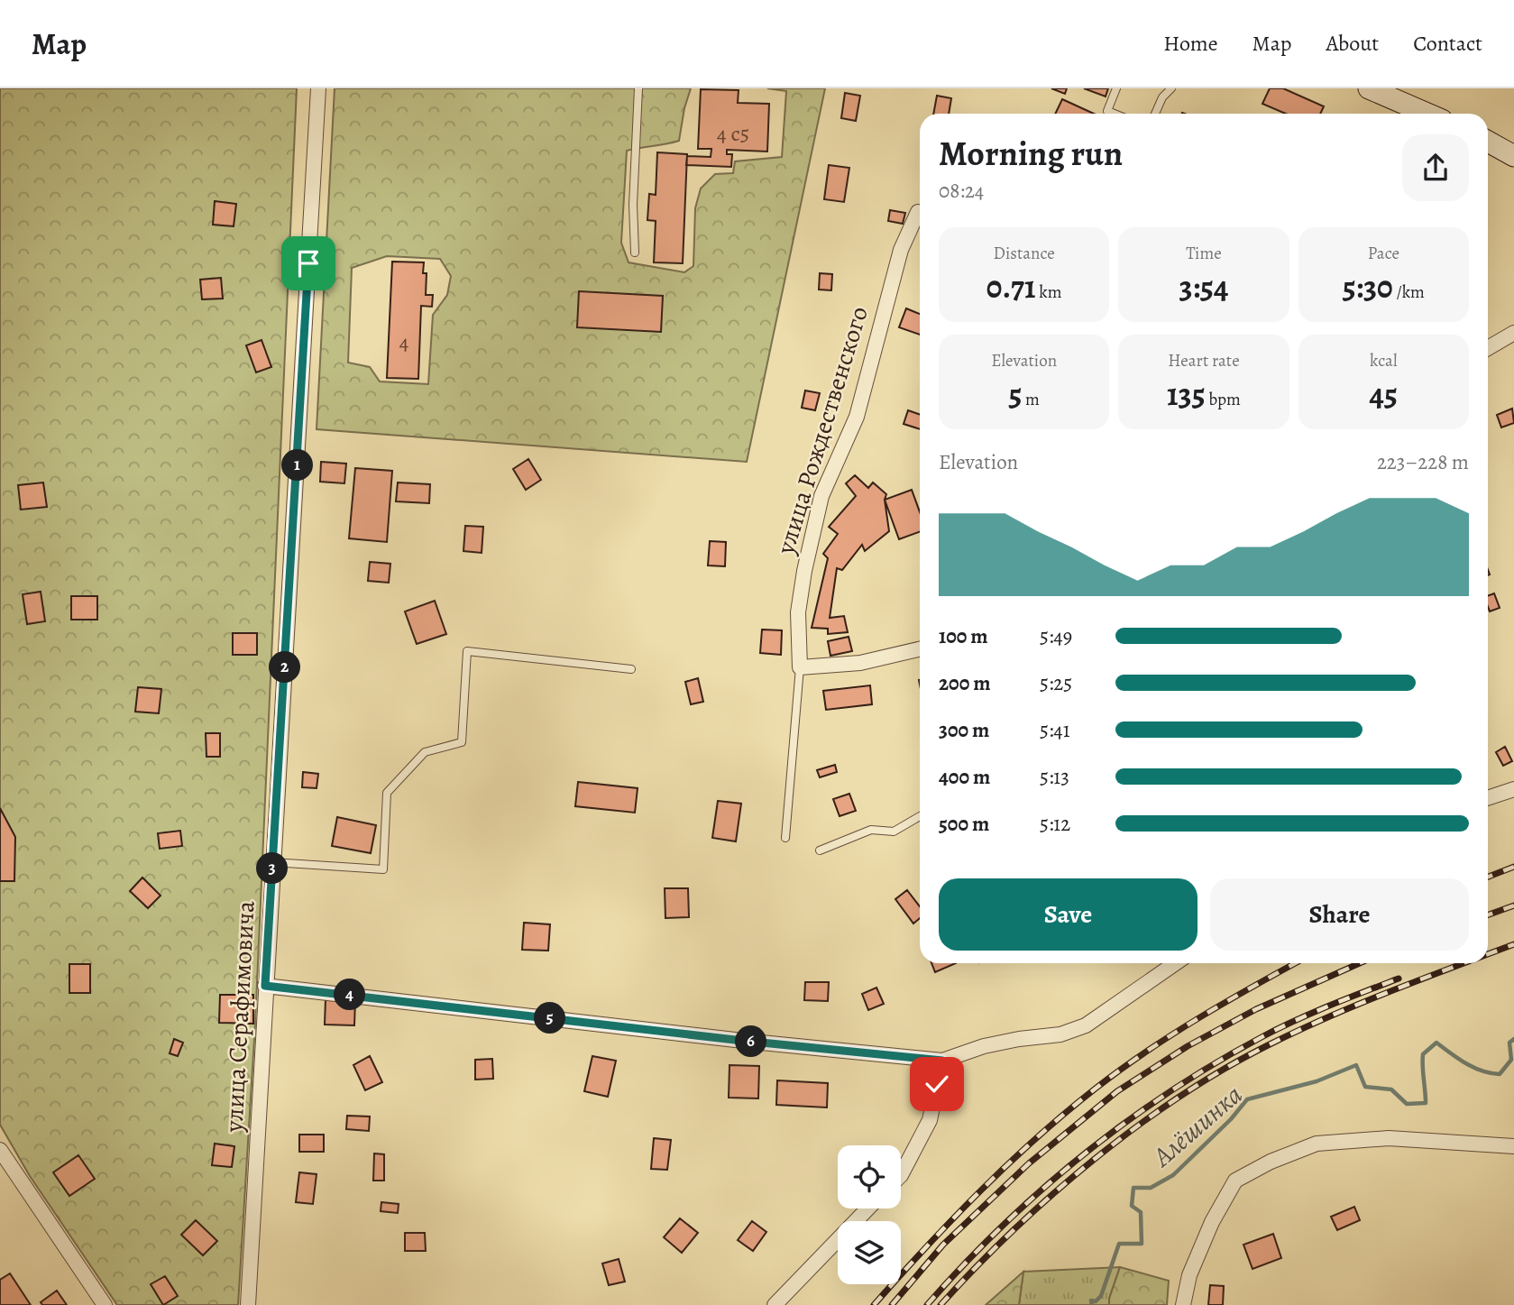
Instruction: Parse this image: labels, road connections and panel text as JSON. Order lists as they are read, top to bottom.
{
  "streets": {
    "street": ["улица Рождественского", "улица Серафимовича"]
  },
  "water": ["Алёшинка"],
  "house_numbers": ["4 с5", "4"],
  "page": {
    "header": "Map",
    "nav": [
      "Home",
      "Map",
      "About",
      "Contact"
    ],
    "heading": ["Morning run", "08:24"],
    "stats": [
      ["Distance", "0.71 km"],
      ["Time", "3:54"],
      ["Pace", "5:30 /km"],
      ["Elevation", "5 m"],
      ["Heart rate", "135 bpm"],
      ["kcal", "45"]
    ],
    "chart": ["Elevation", "223–228 m"],
    "pins": [
      "1",
      "2",
      "3",
      "4",
      "5",
      "6"
    ],
    "list": [
      {
        "name": "100 m",
        "note": "5:49"
      },
      {
        "name": "200 m",
        "note": "5:25"
      },
      {
        "name": "300 m",
        "note": "5:41"
      },
      {
        "name": "400 m",
        "note": "5:13"
      },
      {
        "name": "500 m",
        "note": "5:12"
      }
    ],
    "buttons": ["Save", "Share"]
  }
}
